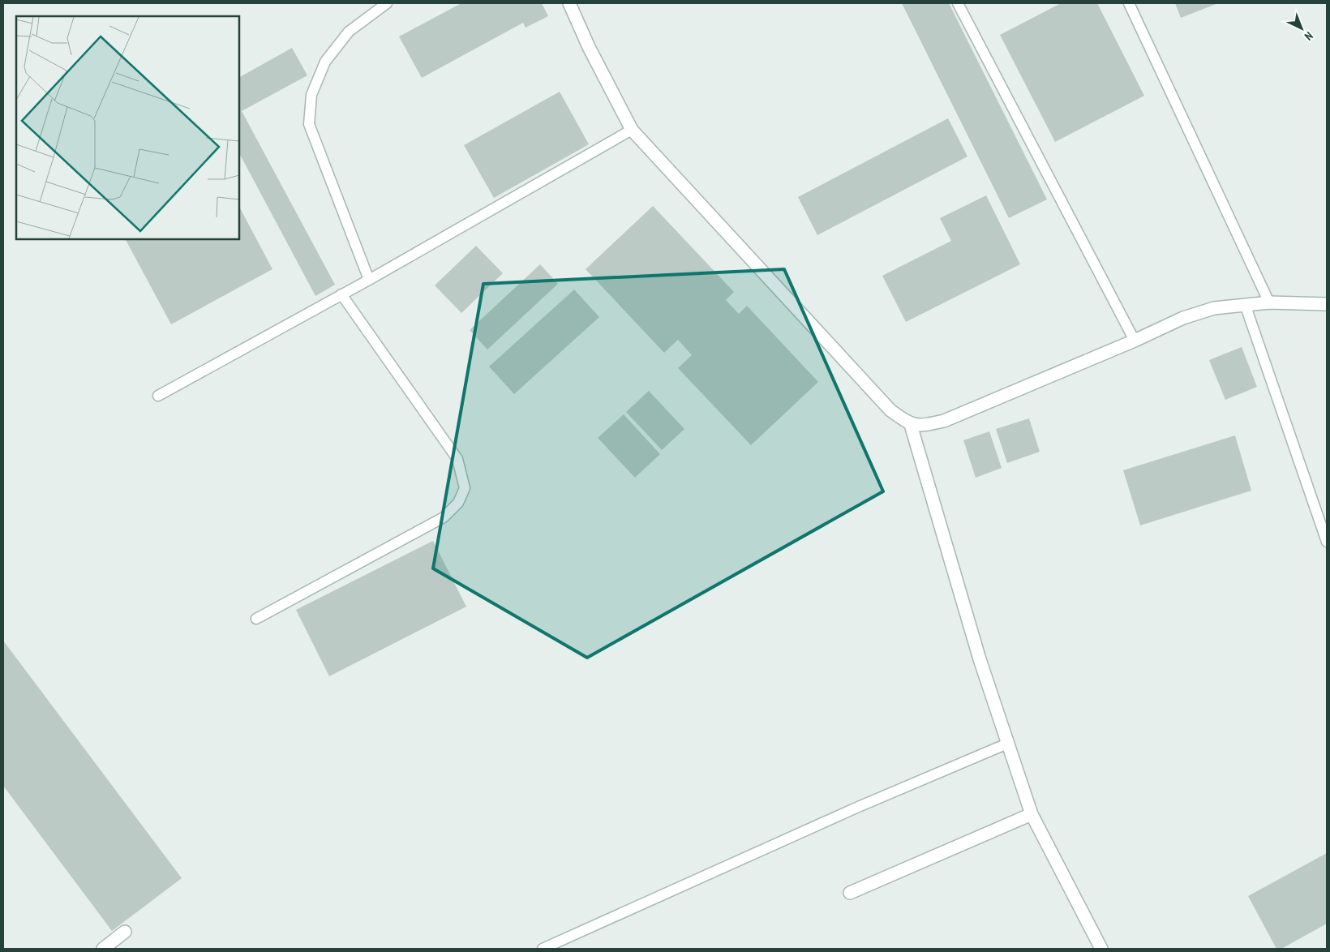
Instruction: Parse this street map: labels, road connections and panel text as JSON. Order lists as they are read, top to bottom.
{
  "north": "bottom right"
}
